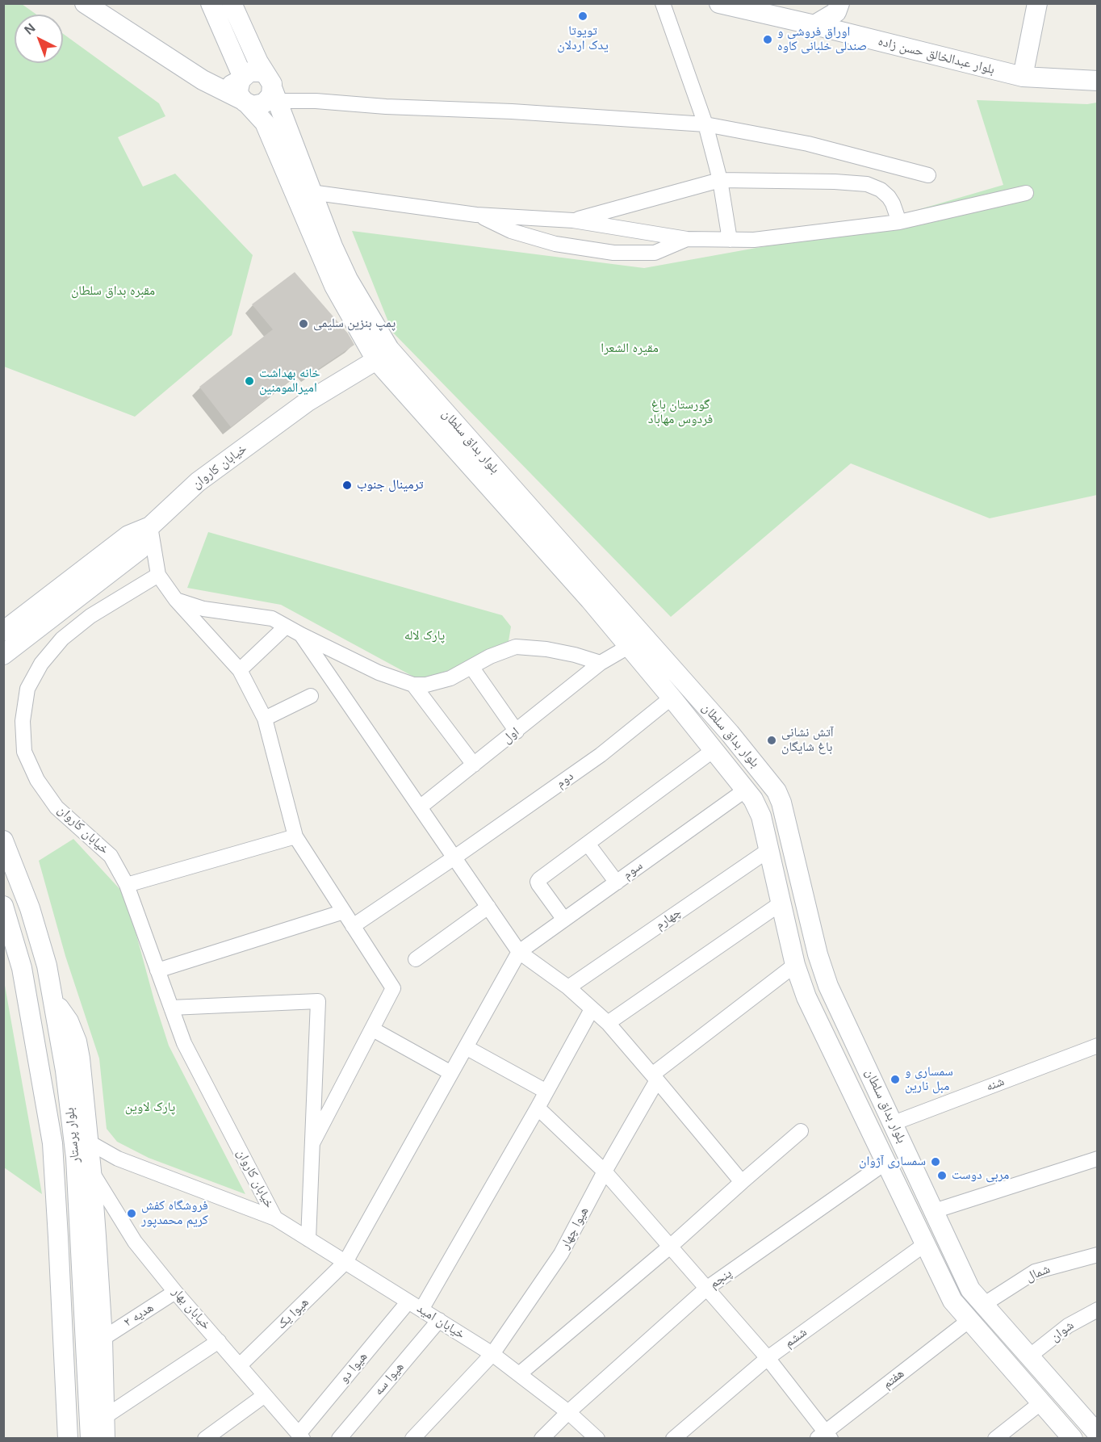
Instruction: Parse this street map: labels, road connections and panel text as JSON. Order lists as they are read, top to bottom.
{
  "streets": {
    "main road": [
      "بلوار عبدالخالق حسن زاده",
      "بلوار بداق سلطان",
      "خیابان کاروان",
      "بلوار پرستار"
    ],
    "street": [
      "اول",
      "دوم",
      "سوم",
      "چهارم",
      "شنه",
      "هیوا چهار",
      "شمال",
      "پنجم",
      "خیابان بهار",
      "هیوا یک",
      "هدیه ۲",
      "خیابان امید",
      "شوان",
      "ششم",
      "هیوا دو",
      "هیوا سه",
      "هفتم"
    ]
  },
  "crossings": [
    ["بلوار بداق سلطان", "خیابان کاروان"],
    ["بلوار بداق سلطان", "اول"],
    ["بلوار بداق سلطان", "دوم"],
    ["بلوار بداق سلطان", "سوم"],
    ["بلوار بداق سلطان", "چهارم"],
    ["بلوار بداق سلطان", "شنه"],
    ["بلوار بداق سلطان", "شمال"],
    ["بلوار بداق سلطان", "پنجم"],
    ["بلوار بداق سلطان", "شوان"],
    ["بلوار بداق سلطان", "ششم"],
    ["بلوار بداق سلطان", "هفتم"],
    ["خیابان کاروان", "خیابان امید"],
    ["سوم", "هیوا یک"],
    ["هیوا چهار", "خیابان امید"],
    ["پنجم", "خیابان امید"],
    ["خیابان بهار", "هیوا یک"],
    ["خیابان بهار", "هدیه ۲"],
    ["خیابان بهار", "هیوا دو"],
    ["هیوا یک", "خیابان امید"],
    ["خیابان امید", "هیوا دو"],
    ["خیابان امید", "هیوا سه"]
  ],
  "parks": [
    "مقبره بداق سلطان",
    "مقیره الشعرا",
    "گورستان باغ فردوس مهاباد",
    "پارک لاله",
    "پارک لاوین"
  ],
  "places": [
    "تویوتا یدک اردلان",
    "اوراق فروشی و صندلی خلبانی کاوه",
    "پمپ بنزین سلیمی",
    "خانه بهداشت امیرالمومنین",
    "ترمینال جنوب",
    "آتش نشانی باغ شایگان",
    "سمساری و مبل نارین",
    "سمساری آژوان",
    "مربی دوست",
    "فروشگاه کفش کریم محمدپور"
  ],
  "north": "top left"
}
